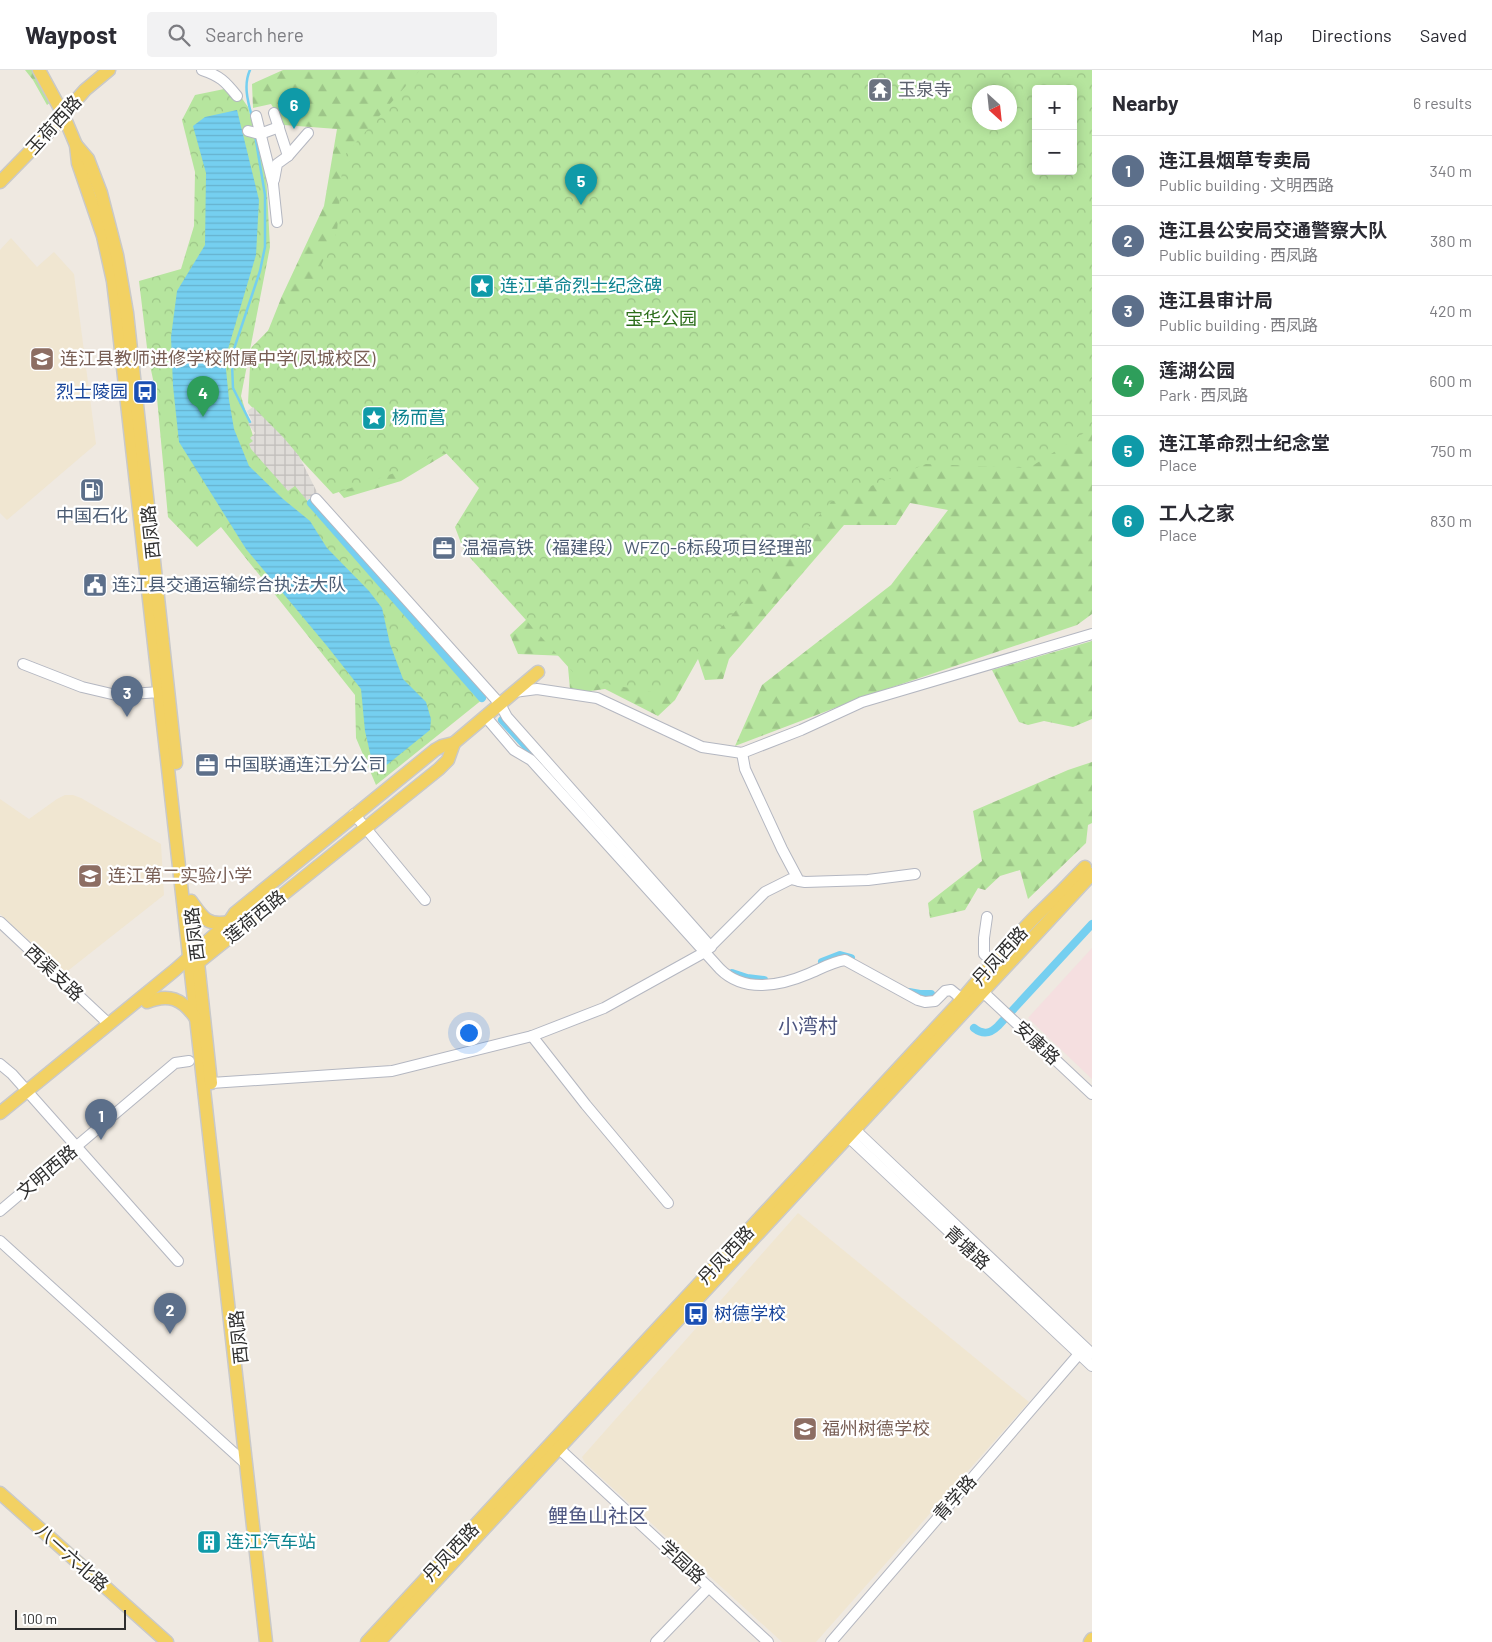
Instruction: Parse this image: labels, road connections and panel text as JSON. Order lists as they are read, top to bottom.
{
  "streets": {
    "main road": [
      "玉荷西路",
      "西凤路",
      "莲荷西路",
      "丹凤西路",
      "八一六北路"
    ],
    "street": [
      "西渠支路",
      "安康路",
      "文明西路",
      "青塘路",
      "青学路",
      "学园路"
    ]
  },
  "crossings": [
    ["玉荷西路", "西凤路"],
    ["西凤路", "莲荷西路"],
    ["莲荷西路", "西渠支路"],
    ["丹凤西路", "安康路"],
    ["丹凤西路", "青塘路"],
    ["丹凤西路", "学园路"],
    ["青塘路", "青学路"]
  ],
  "districts": ["小湾村", "鲤鱼山社区"],
  "parks": ["宝华公园"],
  "places": {
    "temple": ["玉泉寺"],
    "place": ["连江革命烈士纪念碑", "杨而菖"],
    "school or university": ["连江县教师进修学校附属中学(凤城校区)", "连江第二实验小学", "福州树德学校"],
    "bus stop": ["烈士陵园", "树德学校"],
    "fuel station": ["中国石化"],
    "office": ["温福高铁（福建段）WFZQ-6标段项目经理部", "中国联通连江分公司"],
    "public building": ["连江县交通运输综合执法大队"],
    "building": ["连江汽车站"]
  },
  "scale_bar": "100 m",
  "north": "bottom right",
  "page": {
    "header": "Waypost",
    "search": "Search here",
    "nav": ["Map", "Directions", "Saved"],
    "heading": ["Nearby", "6 results"],
    "map_buttons": ["+", "−"],
    "pins": [
      "6",
      "5",
      "4",
      "3",
      "1",
      "2"
    ],
    "list": [
      {
        "mark": "1",
        "name": "连江县烟草专卖局",
        "note": "Public building · 文明西路",
        "value": "340 m"
      },
      {
        "mark": "2",
        "name": "连江县公安局交通警察大队",
        "note": "Public building · 西凤路",
        "value": "380 m"
      },
      {
        "mark": "3",
        "name": "连江县审计局",
        "note": "Public building · 西凤路",
        "value": "420 m"
      },
      {
        "mark": "4",
        "name": "莲湖公园",
        "note": "Park · 西凤路",
        "value": "600 m"
      },
      {
        "mark": "5",
        "name": "连江革命烈士纪念堂",
        "note": "Place",
        "value": "750 m"
      },
      {
        "mark": "6",
        "name": "工人之家",
        "note": "Place",
        "value": "830 m"
      }
    ],
    "scale": "100 m"
  }
}
